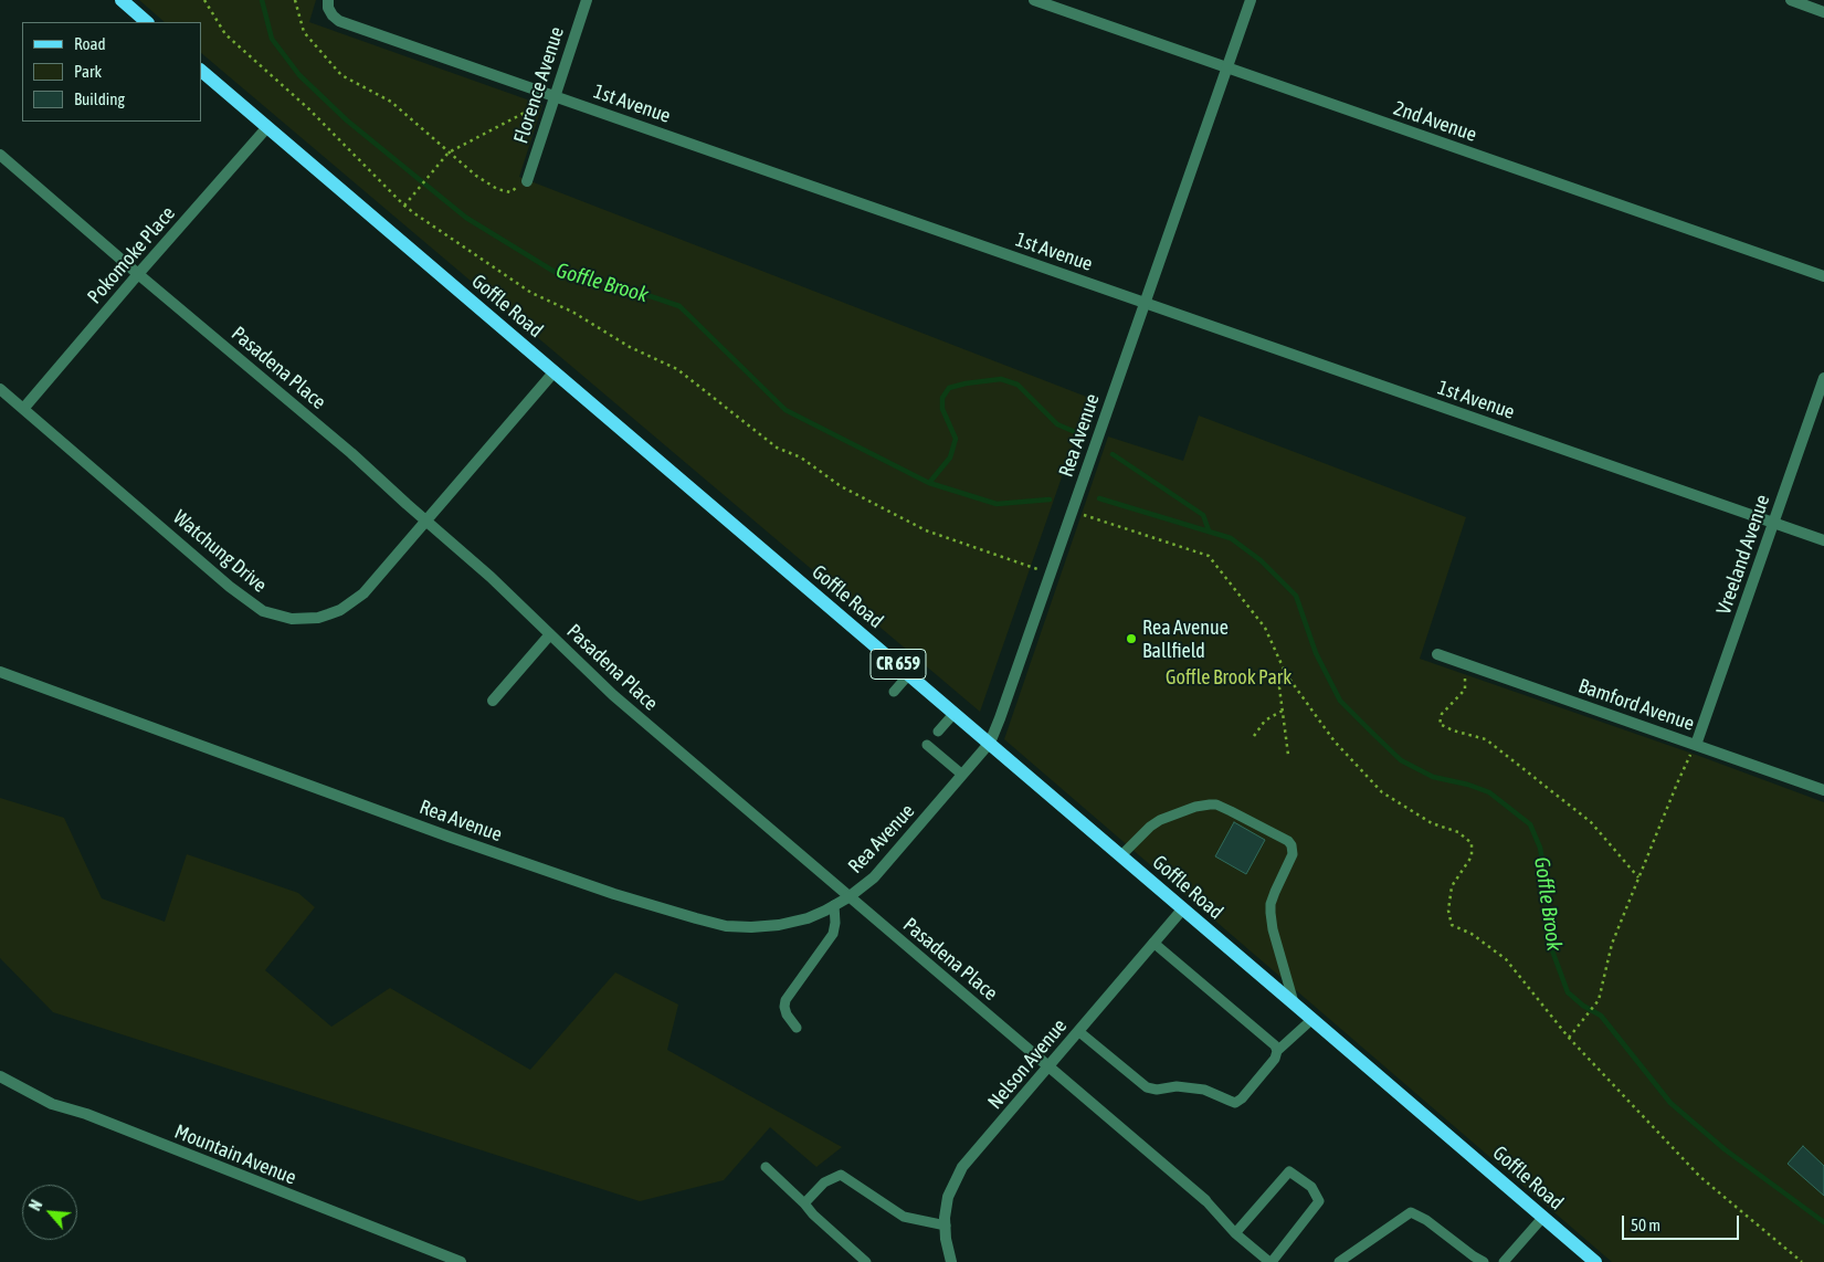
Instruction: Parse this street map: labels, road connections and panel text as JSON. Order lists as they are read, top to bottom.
{
  "streets": {
    "main road": ["Goffle Road", "CR 659"],
    "street": [
      "Florence Avenue",
      "1st Avenue",
      "2nd Avenue",
      "Pokomoke Place",
      "Pasadena Place",
      "Rea Avenue",
      "Watchung Drive",
      "Vreeland Avenue",
      "Bamford Avenue",
      "Nelson Avenue",
      "Mountain Avenue"
    ]
  },
  "crossings": [
    ["Florence Avenue", "1st Avenue"],
    ["1st Avenue", "Rea Avenue"],
    ["1st Avenue", "Vreeland Avenue"],
    ["2nd Avenue", "Rea Avenue"],
    ["Pokomoke Place", "Goffle Road"],
    ["Pokomoke Place", "Pasadena Place"],
    ["Pokomoke Place", "Watchung Drive"],
    ["Goffle Road", "Rea Avenue"],
    ["Goffle Road", "Watchung Drive"],
    ["Goffle Road", "Nelson Avenue"],
    ["Pasadena Place", "Rea Avenue"],
    ["Pasadena Place", "Watchung Drive"],
    ["Pasadena Place", "Nelson Avenue"],
    ["Vreeland Avenue", "Bamford Avenue"]
  ],
  "water": ["Goffle Brook"],
  "parks": ["Goffle Brook Park"],
  "places": ["Rea Avenue Ballfield"],
  "legend": ["Road", "Park", "Building"],
  "scale_bar": "50 m",
  "north": "top left"
}
